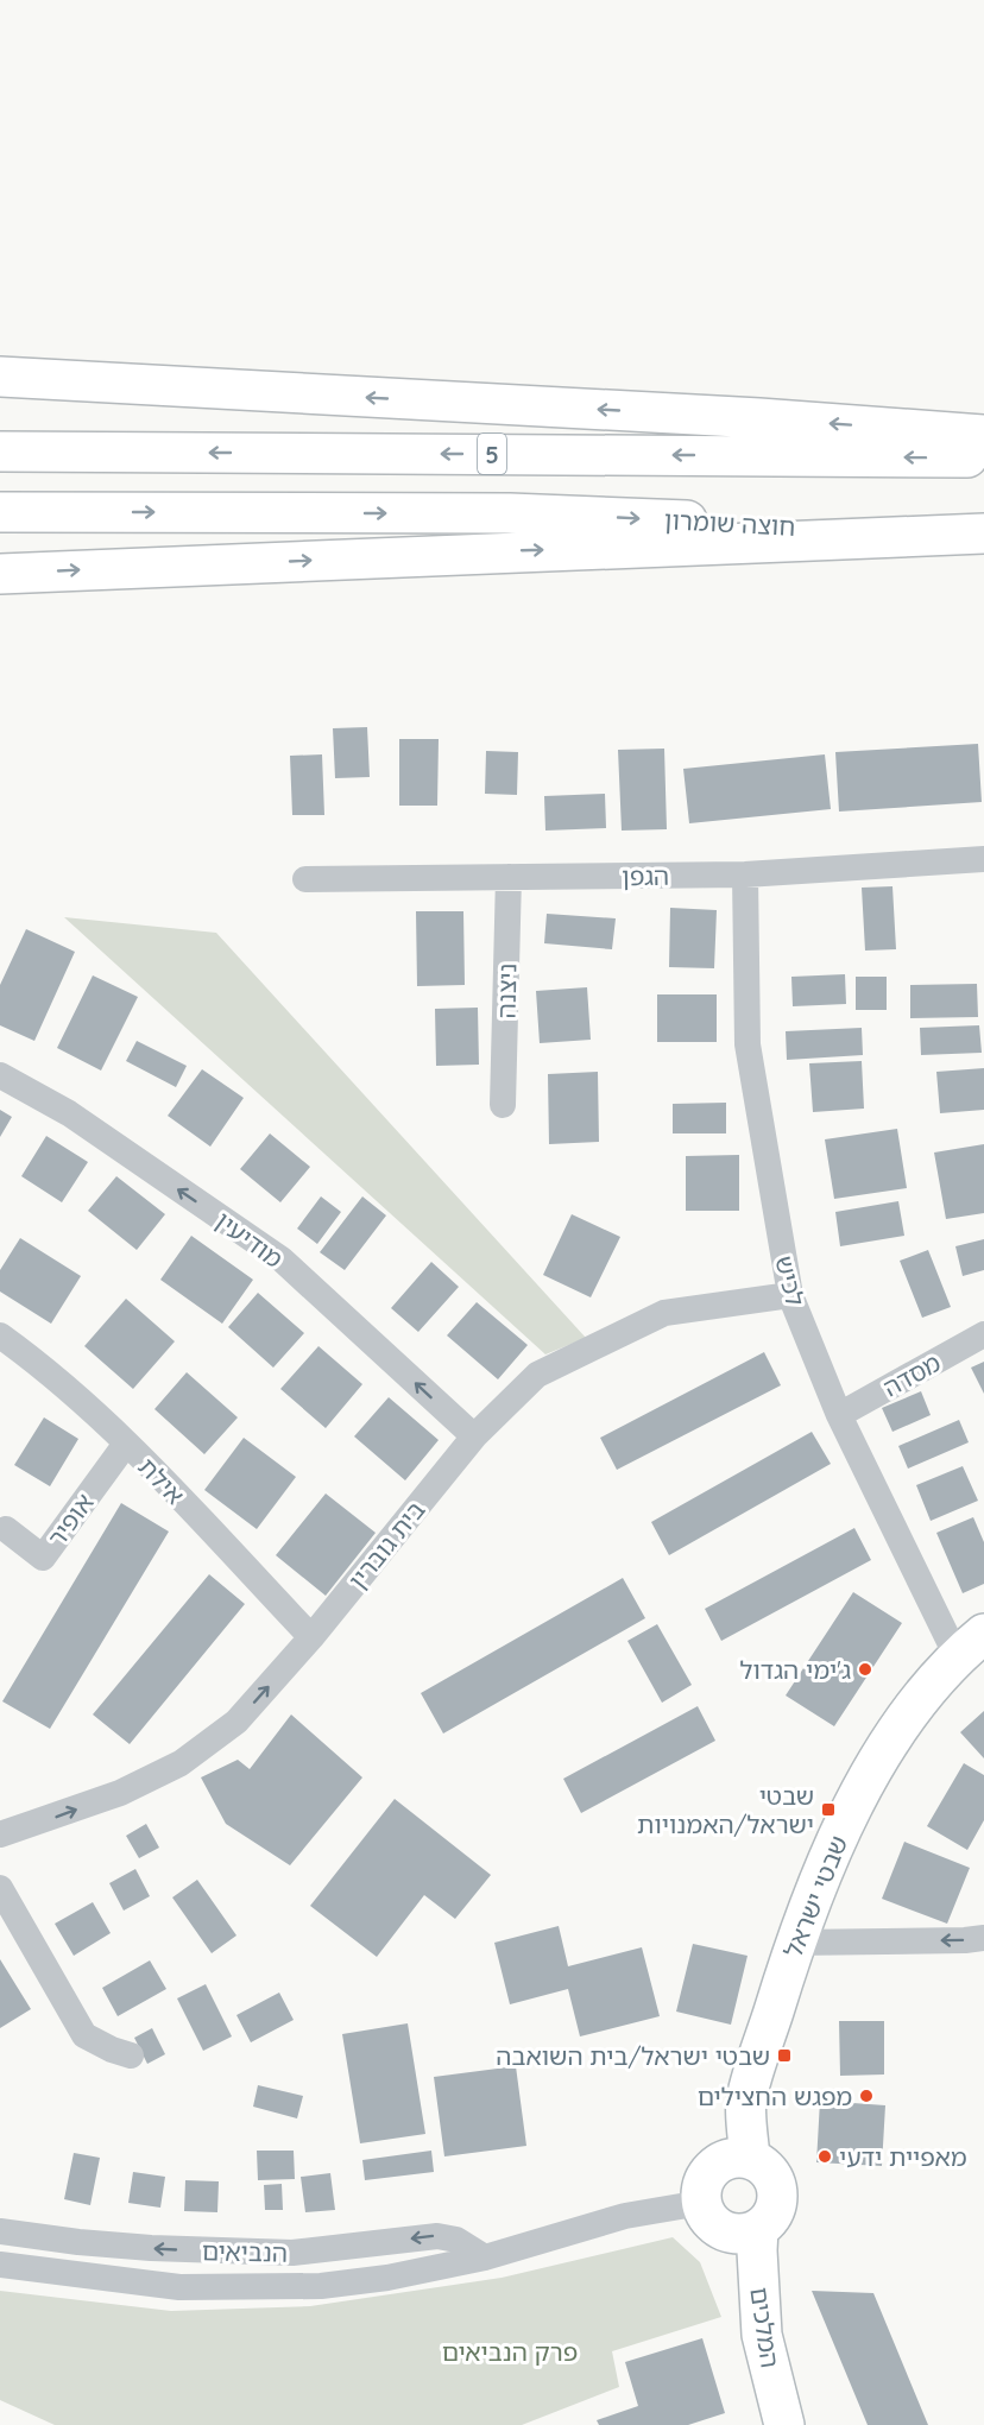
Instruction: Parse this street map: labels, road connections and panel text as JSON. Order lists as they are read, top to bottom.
{
  "streets": {
    "main road": [
      "5",
      "חוצה שומרון",
      "שבטי ישראל",
      "המלכים"
    ],
    "street": [
      "הגפן",
      "ניצנה",
      "מודיעין",
      "לכיש",
      "מסדה",
      "אילת",
      "אופיר",
      "בית גוברין",
      "הנביאים"
    ]
  },
  "crossings": [
    ["הגפן", "ניצנה"],
    ["הגפן", "לכיש"],
    ["מודיעין", "בית גוברין"],
    ["לכיש", "מסדה"],
    ["לכיש", "בית גוברין"],
    ["לכיש", "שבטי ישראל"],
    ["אילת", "אופיר"],
    ["אילת", "בית גוברין"],
    ["שבטי ישראל", "הנביאים"],
    ["שבטי ישראל", "המלכים"],
    ["הנביאים", "המלכים"]
  ],
  "one_way": ["מודיעין", "בית גוברין"],
  "parks": ["פרק הנביאים"],
  "places": {
    "other": ["ג'ימי הגדול", "מפגש החצילים", "מאפיית ידעי"],
    "transit": ["שבטי ישראל/האמנויות", "שבטי ישראל/בית השואבה"]
  }
}
